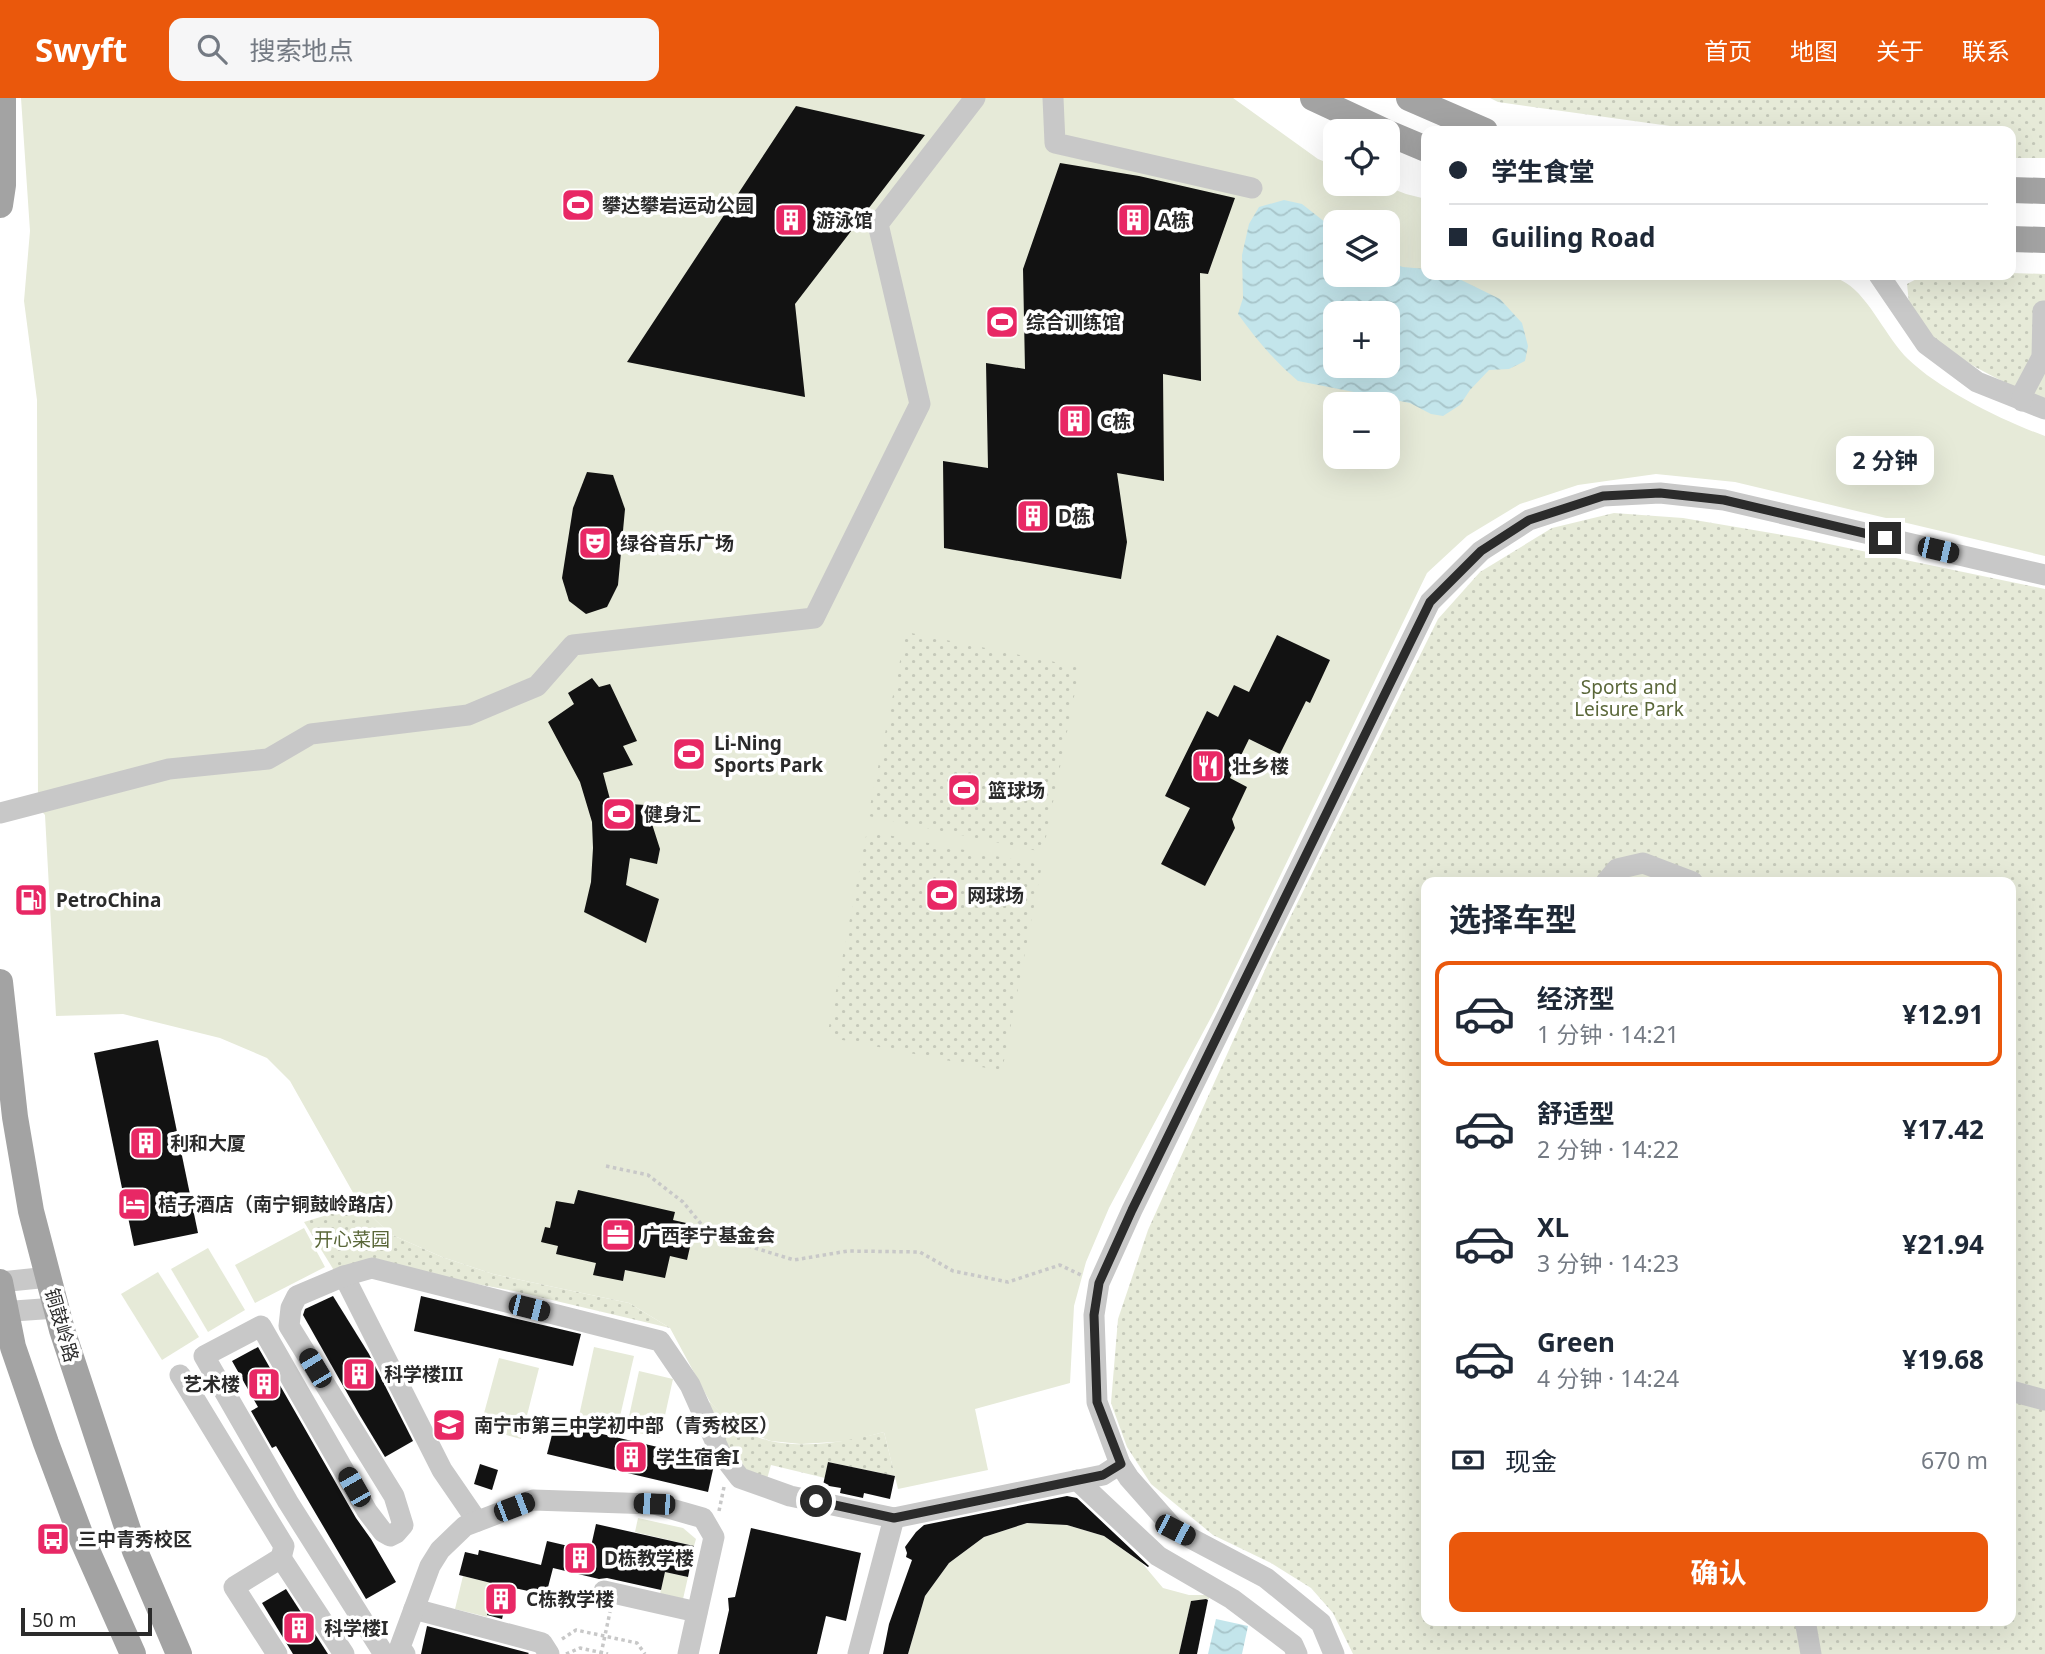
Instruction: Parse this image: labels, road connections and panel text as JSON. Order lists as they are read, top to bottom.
{
  "streets": {
    "main road": ["铜鼓岭路"]
  },
  "parks": ["Sports and Leisure Park", "开心菜园"],
  "places": {
    "sports": [
      "攀达攀岩运动公园",
      "综合训练馆",
      "Li-Ning Sports Park",
      "篮球场",
      "健身汇",
      "网球场"
    ],
    "building": [
      "游泳馆",
      "A栋",
      "C栋",
      "D栋",
      "利和大厦",
      "科学楼III",
      "艺术楼",
      "学生宿舍I",
      "D栋教学楼",
      "C栋教学楼",
      "科学楼I"
    ],
    "theatre": ["绿谷音乐广场"],
    "restaurant": ["壮乡楼"],
    "fuel station": ["PetroChina"],
    "hotel": ["桔子酒店（南宁铜鼓岭路店）"],
    "office": ["广西李宁基金会"],
    "school or university": ["南宁市第三中学初中部（青秀校区）"],
    "bus stop": ["三中青秀校区"]
  },
  "scale_bar": "50 m",
  "page": {
    "header": "Swyft",
    "search": "搜索地点",
    "nav": [
      "首页",
      "地图",
      "关于",
      "联系"
    ],
    "map_buttons": ["+", "−"],
    "banner": ["学生食堂", "Guiling Road"],
    "bubble": "2 分钟",
    "heading": "选择车型",
    "list": [
      {
        "name": "经济型",
        "note": "1 分钟 · 14:21",
        "value": "¥12.91"
      },
      {
        "name": "舒适型",
        "note": "2 分钟 · 14:22",
        "value": "¥17.42"
      },
      {
        "name": "XL",
        "note": "3 分钟 · 14:23",
        "value": "¥21.94"
      },
      {
        "name": "Green",
        "note": "4 分钟 · 14:24",
        "value": "¥19.68"
      }
    ],
    "pay": ["现金", "670 m"],
    "buttons": "确认",
    "scale": "50 m"
  }
}
